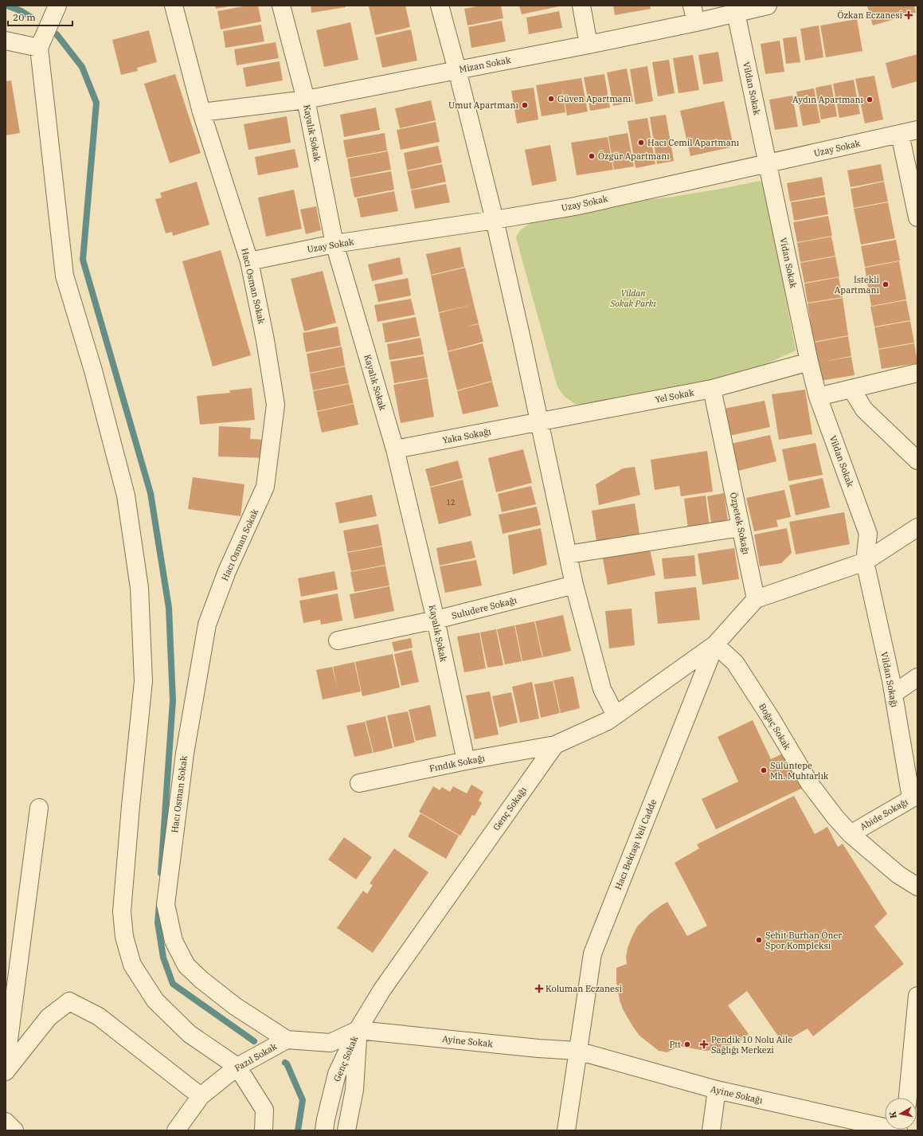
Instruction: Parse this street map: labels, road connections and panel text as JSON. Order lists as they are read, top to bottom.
{
  "streets": {
    "street": [
      "Mizan Sokak",
      "Vildan Sokak",
      "Kayalık Sokak",
      "Uzay Sokak",
      "Vidan Sokak",
      "Hacı Osman Sokak",
      "Yel Sokak",
      "Yaka Sokağı",
      "Özpetek Sokağı",
      "Suludere Sokağı",
      "Vildan Sokağı",
      "Boğaç Sokak",
      "Fındık Sokağı",
      "Genç Sokağı",
      "Abide Sokağı",
      "Hacı Bektaşı Veli Cadde",
      "Ayine Sokak",
      "Fazıl Sokak",
      "Genç Sokak",
      "Ayine Sokağı"
    ]
  },
  "crossings": [
    ["Mizan Sokak", "Vildan Sokak"],
    ["Mizan Sokak", "Kayalık Sokak"],
    ["Mizan Sokak", "Hacı Osman Sokak"],
    ["Vildan Sokak", "Uzay Sokak"],
    ["Vildan Sokak", "Vidan Sokak"],
    ["Vildan Sokak", "Yel Sokak"],
    ["Vildan Sokak", "Vildan Sokağı"],
    ["Kayalık Sokak", "Uzay Sokak"],
    ["Kayalık Sokak", "Yaka Sokağı"],
    ["Kayalık Sokak", "Suludere Sokağı"],
    ["Kayalık Sokak", "Fındık Sokağı"],
    ["Uzay Sokak", "Vidan Sokak"],
    ["Uzay Sokak", "Hacı Osman Sokak"],
    ["Vidan Sokak", "Yel Sokak"],
    ["Hacı Osman Sokak", "Fazıl Sokak"],
    ["Yel Sokak", "Yaka Sokağı"],
    ["Yel Sokak", "Özpetek Sokağı"],
    ["Vildan Sokağı", "Abide Sokağı"],
    ["Boğaç Sokak", "Abide Sokağı"],
    ["Boğaç Sokak", "Hacı Bektaşı Veli Cadde"],
    ["Fındık Sokağı", "Genç Sokağı"],
    ["Genç Sokağı", "Ayine Sokak"],
    ["Genç Sokağı", "Fazıl Sokak"],
    ["Genç Sokağı", "Genç Sokak"],
    ["Hacı Bektaşı Veli Cadde", "Ayine Sokak"],
    ["Hacı Bektaşı Veli Cadde", "Ayine Sokağı"],
    ["Ayine Sokak", "Fazıl Sokak"],
    ["Ayine Sokak", "Genç Sokak"],
    ["Ayine Sokak", "Ayine Sokağı"],
    ["Fazıl Sokak", "Genç Sokak"]
  ],
  "parks": ["Vildan Sokak Parkı"],
  "places": {
    "health": ["Özkan Eczanesi", "Koluman Eczanesi", "Pendik 10 Nolu Aile Sağlığı Merkezi"],
    "other": [
      "Güven Apartmanı",
      "Aydın Apartmanı",
      "Umut Apartmanı",
      "Hacı Cemil Apartmanı",
      "Özgür Apartmanı",
      "İstekli Apartmanı",
      "Sülüntepe Mh. Muhtarlık",
      "Şehit Burhan Öner Spor Kompleksi",
      "Ptt"
    ]
  },
  "house_numbers": ["12"],
  "scale_bar": "20 m",
  "north": "left"
}
